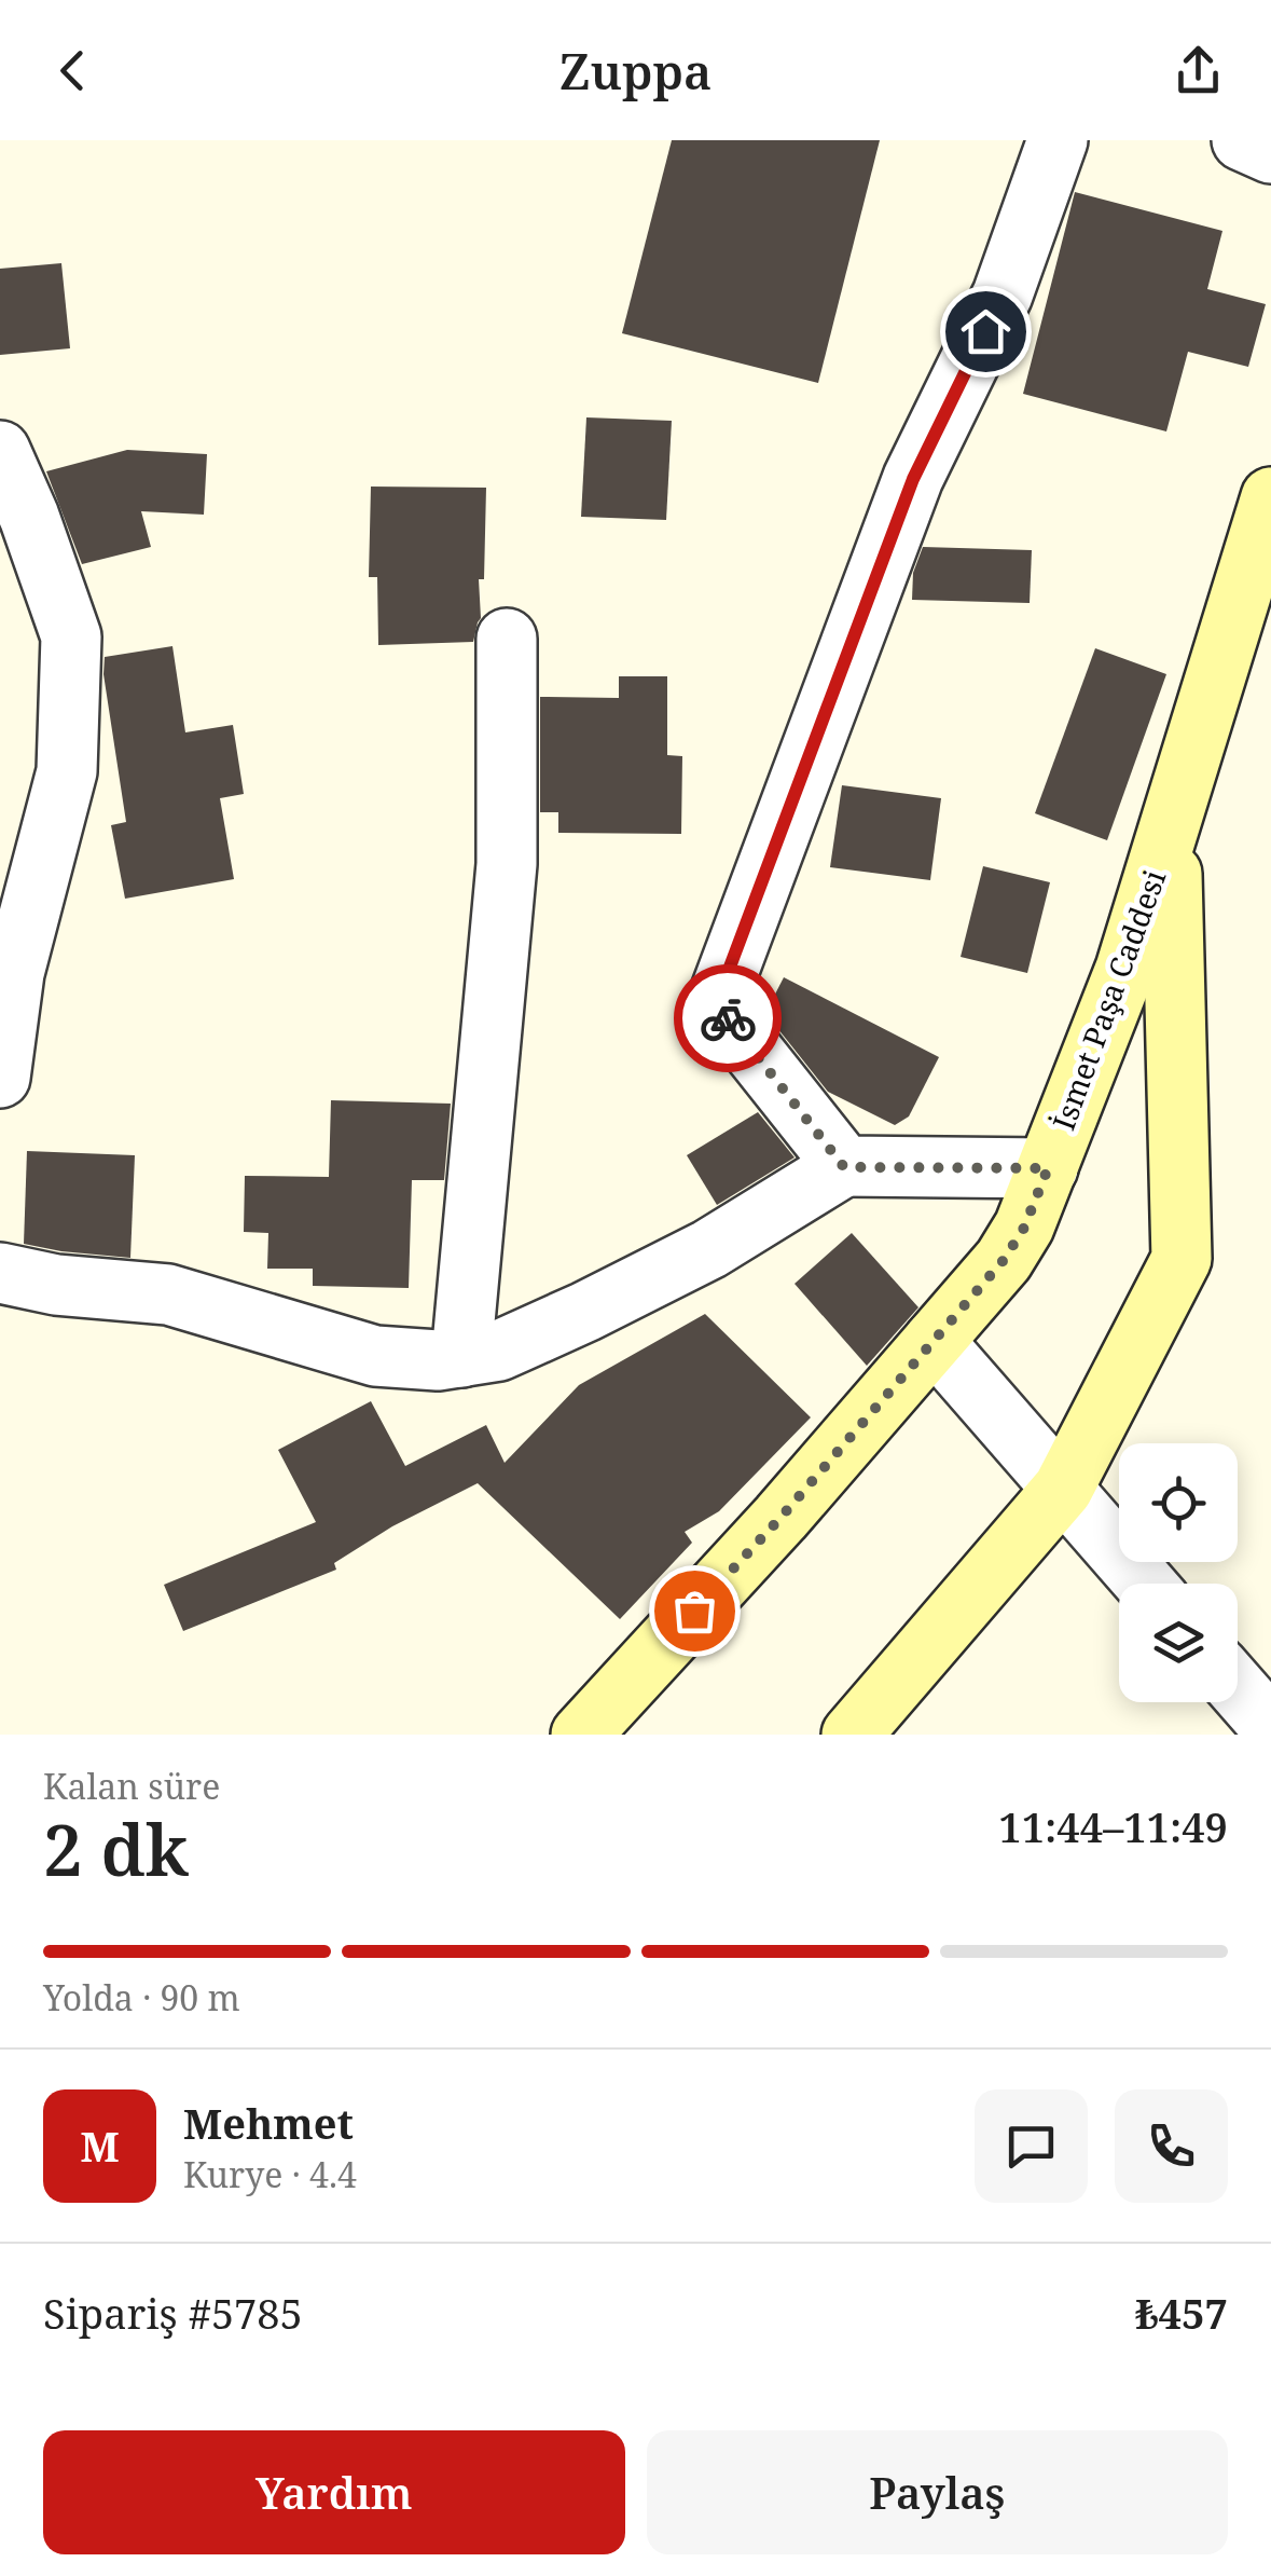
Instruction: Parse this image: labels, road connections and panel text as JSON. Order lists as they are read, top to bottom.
{
  "streets": {
    "main road": ["İsmet Paşa Caddesi"]
  },
  "page": {
    "header": "Zuppa",
    "heading": ["2 dk", "Kalan süre", "11:44–11:49"],
    "panel": [
      "Mehmet",
      "Kurye · 4.4",
      "Sipariş #5785",
      "₺457"
    ],
    "bar": "Yolda · 90 m",
    "round": "M",
    "buttons": ["Yardım", "Paylaş"]
  }
}
